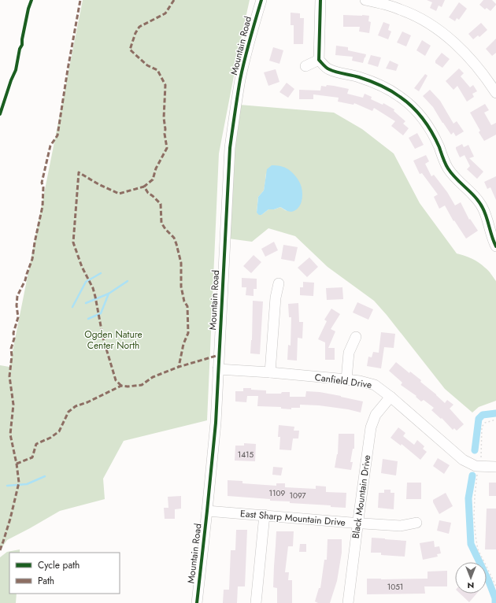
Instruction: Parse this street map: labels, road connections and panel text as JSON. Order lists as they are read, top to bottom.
{
  "streets": {
    "street": [
      "Mountain Road",
      "Canfield Drive",
      "Black Mountain Drive",
      "East Sharp Mountain Drive"
    ]
  },
  "crossings": [
    ["Mountain Road", "Canfield Drive"],
    ["Mountain Road", "East Sharp Mountain Drive"],
    ["Canfield Drive", "Black Mountain Drive"],
    ["Black Mountain Drive", "East Sharp Mountain Drive"]
  ],
  "parks": ["Ogden Nature Center North"],
  "house_numbers": [
    "1415",
    "1109",
    "1097",
    "1051"
  ],
  "legend": ["Cycle path", "Path"],
  "north": "bottom"
}
